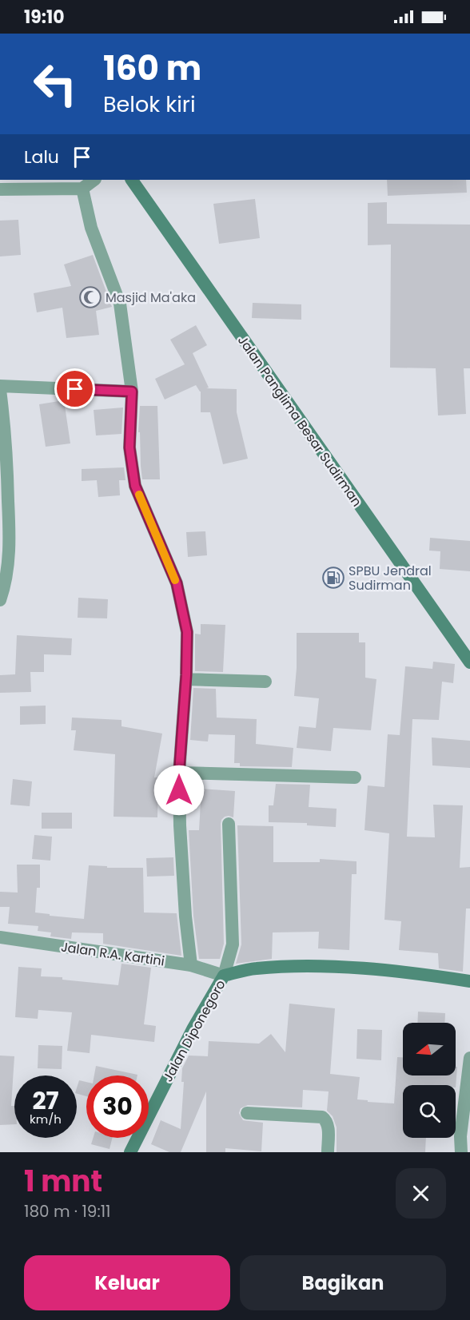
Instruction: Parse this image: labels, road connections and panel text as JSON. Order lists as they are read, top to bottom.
{
  "streets": {
    "main road": ["Jalan Panglima Besar Sudirman", "Jalan Diponegoro"],
    "street": ["Jalan R.A. Kartini"]
  },
  "crossings": [
    ["Jalan R.A. Kartini", "Jalan Diponegoro"]
  ],
  "places": {
    "mosque": ["Masjid Ma'aka"],
    "fuel station": ["SPBU Jendral Sudirman"]
  },
  "north": "left",
  "page": {
    "status": "19:10",
    "turn": ["160 m", "Belok kiri"],
    "then": "Lalu",
    "speed": "27 km/h",
    "limit": "30",
    "heading": ["1 mnt", "180 m · 19:11"],
    "buttons": ["Keluar", "Bagikan"]
  }
}
